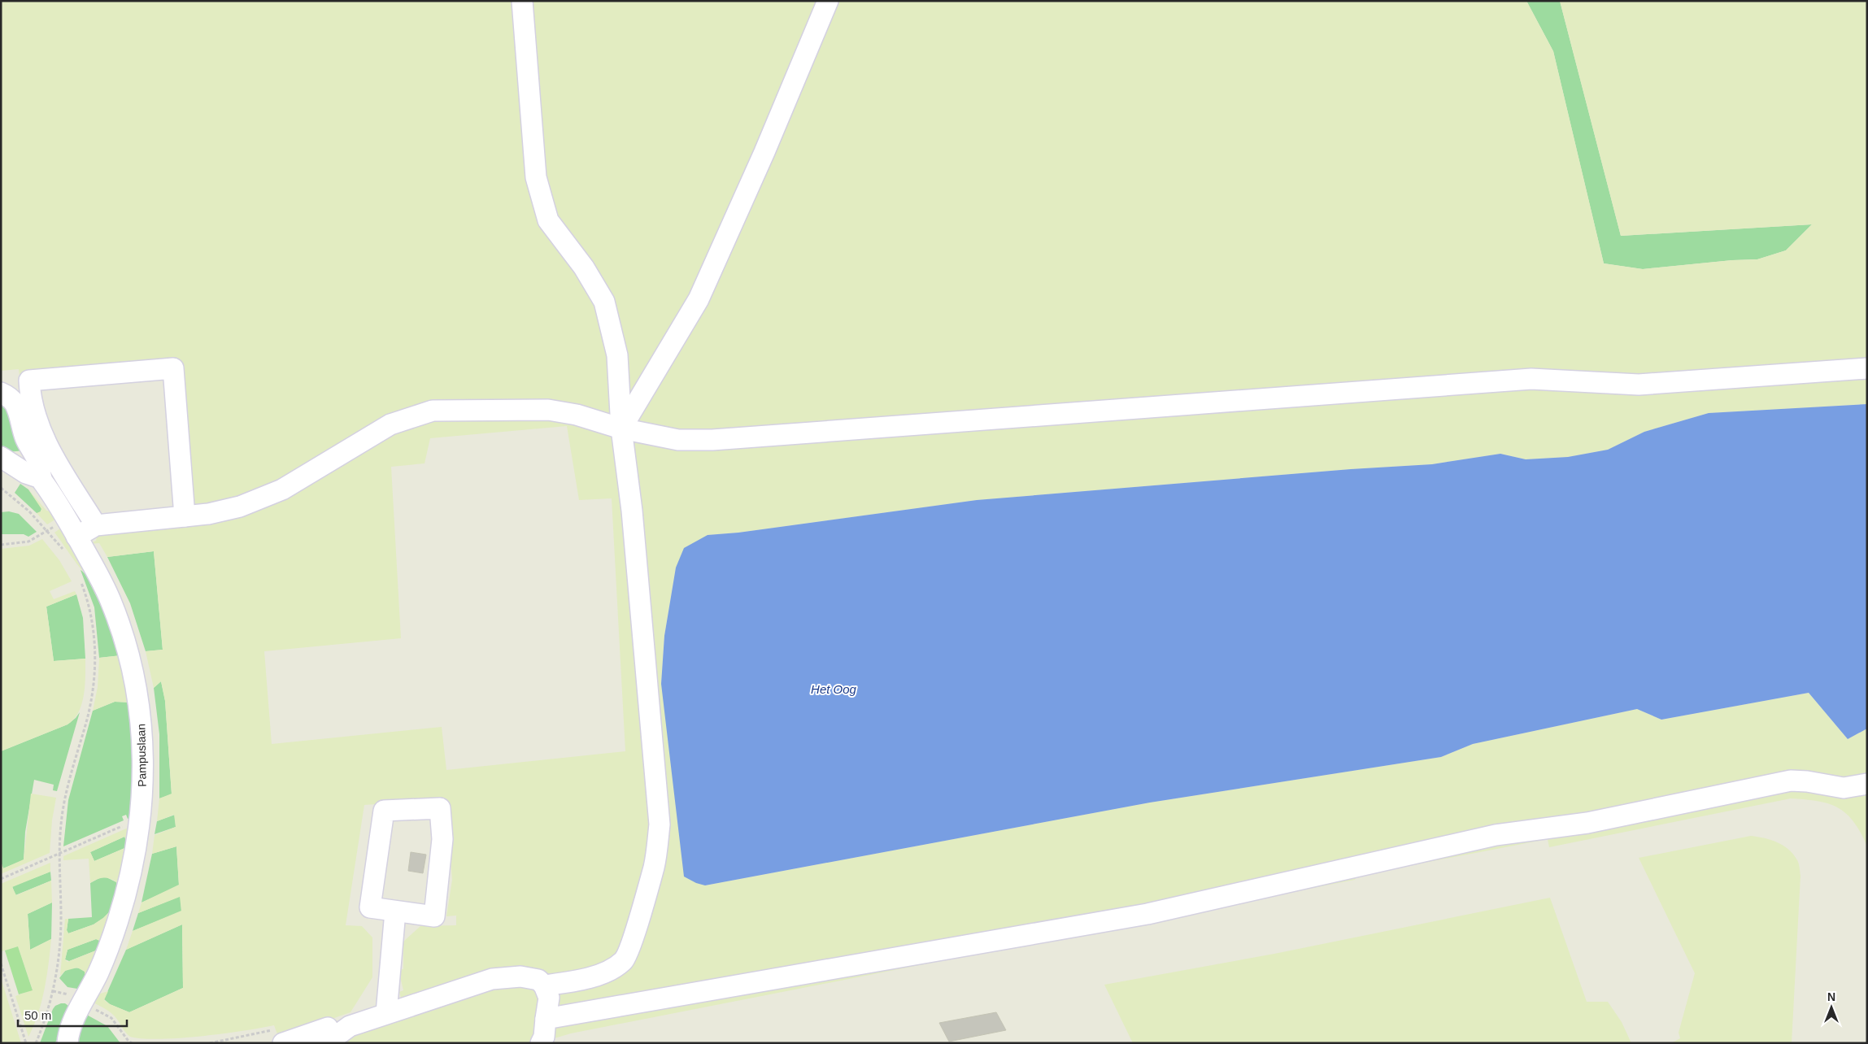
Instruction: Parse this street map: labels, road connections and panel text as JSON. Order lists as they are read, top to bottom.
{
  "streets": {
    "street": ["Pampuslaan"]
  },
  "water": ["Het Oog"],
  "scale_bar": "50 m",
  "north": "top"
}
